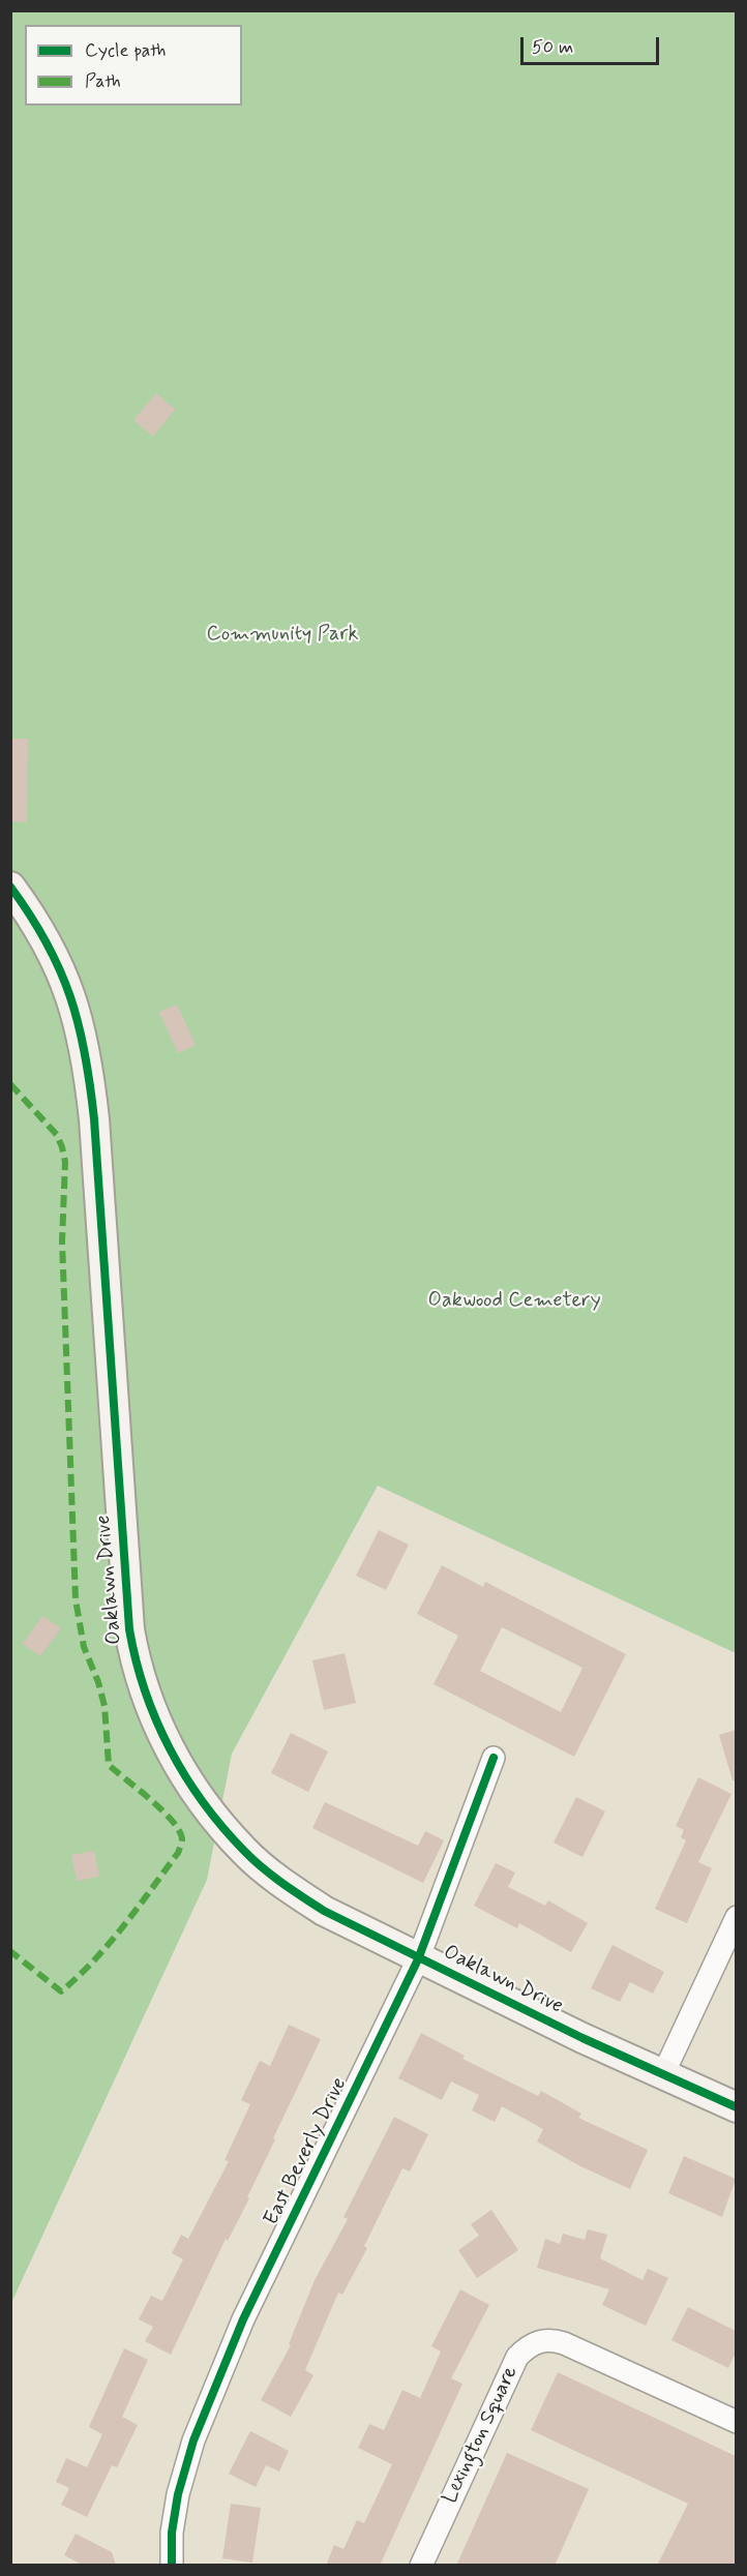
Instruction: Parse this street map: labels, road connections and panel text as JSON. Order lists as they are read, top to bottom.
{
  "streets": {
    "street": ["Oaklawn Drive", "East Beverly Drive", "Lexington Square"]
  },
  "crossings": [
    ["Oaklawn Drive", "East Beverly Drive"]
  ],
  "parks": ["Community Park", "Oakwood Cemetery"],
  "legend": ["Cycle path", "Path"],
  "scale_bar": "50 m"
}
